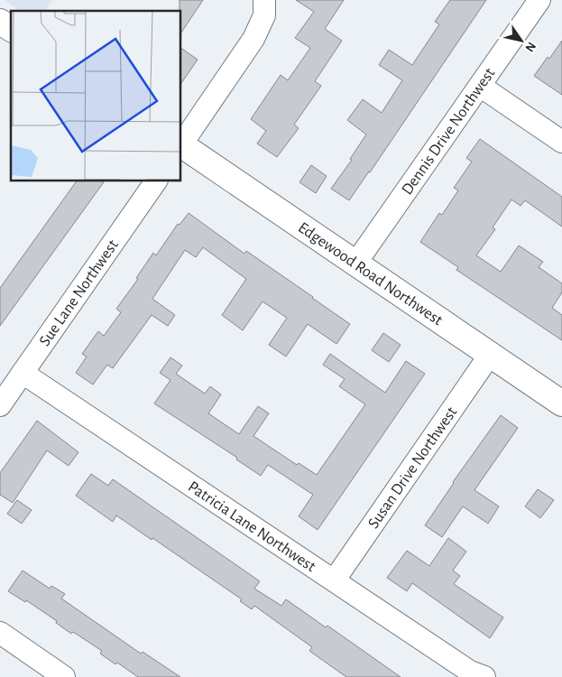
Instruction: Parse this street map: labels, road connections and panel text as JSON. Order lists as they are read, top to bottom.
{
  "streets": {
    "main road": ["Edgewood Road Northwest"],
    "street": [
      "Dennis Drive Northwest",
      "Sue Lane Northwest",
      "Susan Drive Northwest",
      "Patricia Lane Northwest"
    ]
  },
  "crossings": [
    ["Dennis Drive Northwest", "Edgewood Road Northwest"],
    ["Edgewood Road Northwest", "Susan Drive Northwest"],
    ["Sue Lane Northwest", "Patricia Lane Northwest"],
    ["Susan Drive Northwest", "Patricia Lane Northwest"]
  ],
  "north": "bottom right"
}
